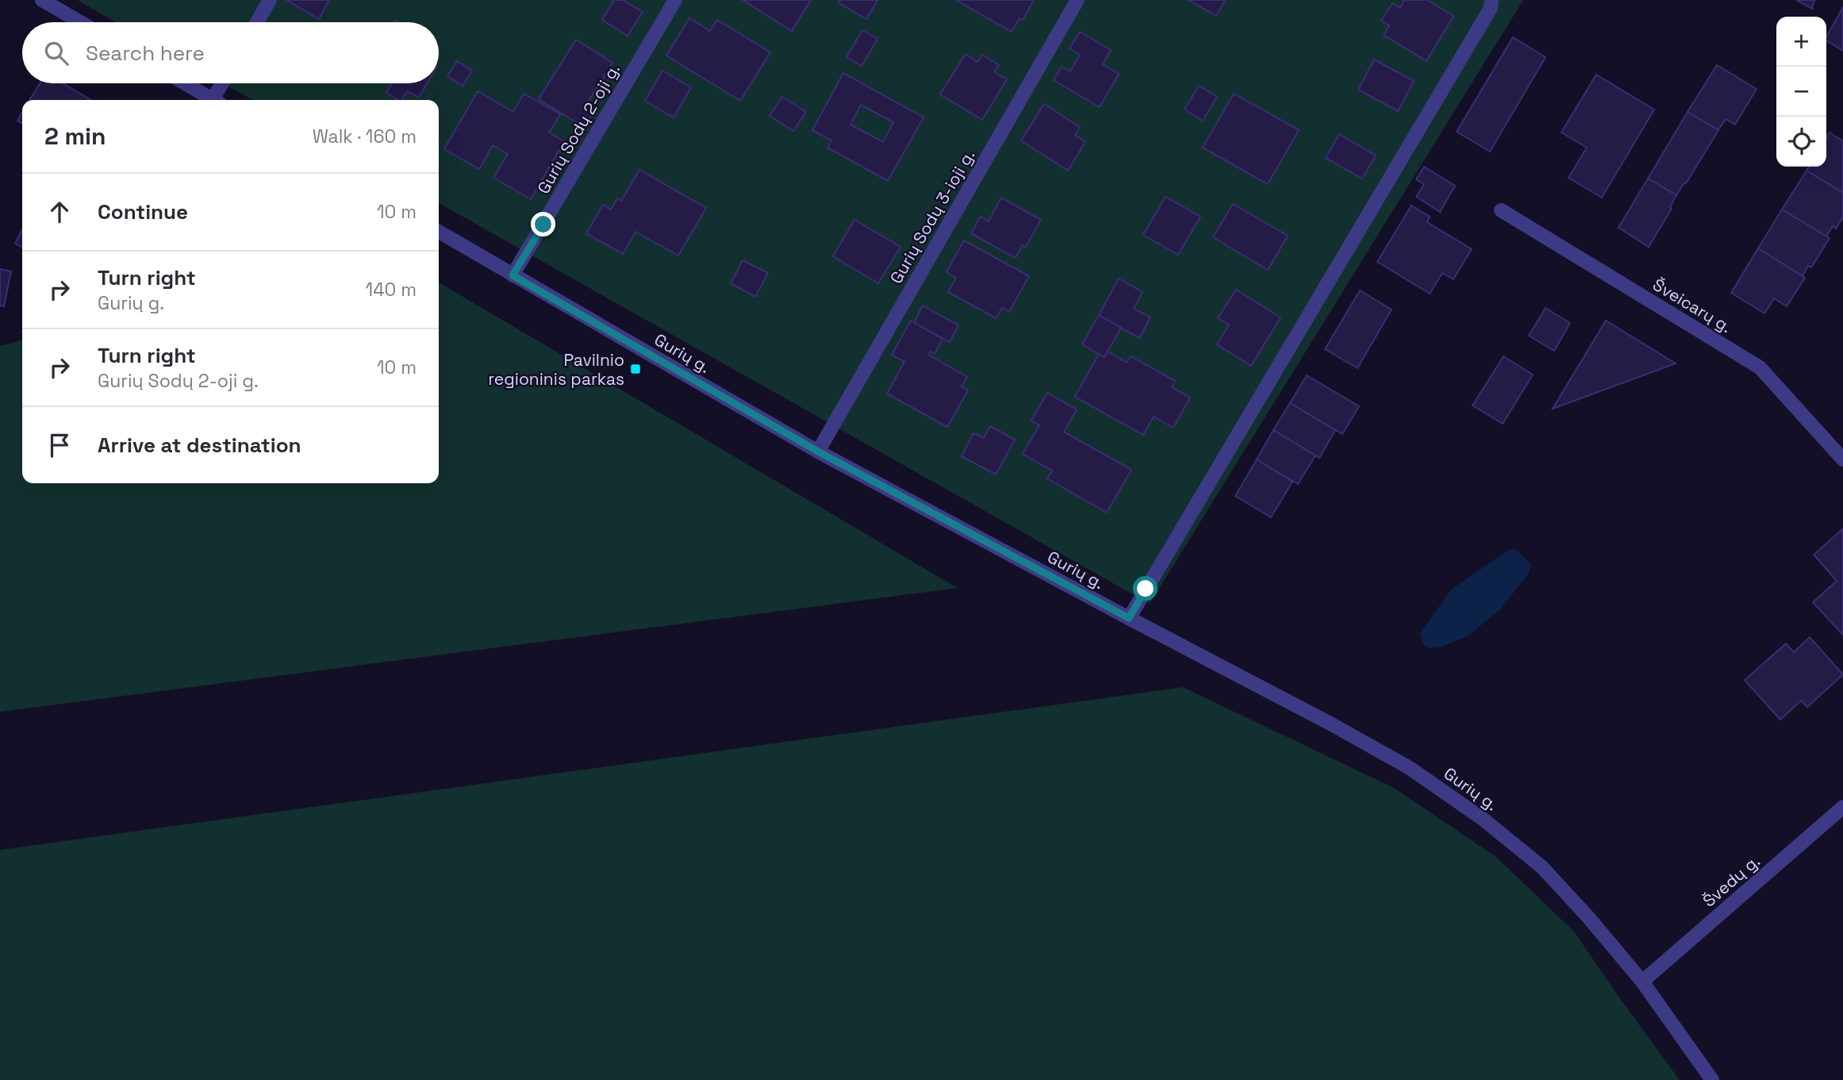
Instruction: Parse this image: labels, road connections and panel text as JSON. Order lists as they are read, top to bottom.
{
  "streets": {
    "street": [
      "Gurių Sodų 2-oji g.",
      "Gurių Sodų 3-ioji g.",
      "Šveicarų g.",
      "Gurių g.",
      "Švedų g."
    ]
  },
  "crossings": [
    ["Gurių Sodų 2-oji g.", "Gurių g."],
    ["Gurių Sodų 3-ioji g.", "Gurių g."],
    ["Gurių g.", "Švedų g."]
  ],
  "places": {
    "transit": ["Pavilnio regioninis parkas"]
  },
  "page": {
    "map_buttons": ["+", "−"],
    "search": "Search here",
    "heading": ["2 min", "Walk · 160 m"],
    "list": [
      ["Continue", "10 m"],
      ["Turn right", "Gurių g.", "140 m"],
      ["Turn right", "Gurių Sodų 2-oji g.", "10 m"],
      "Arrive at destination"
    ]
  }
}
